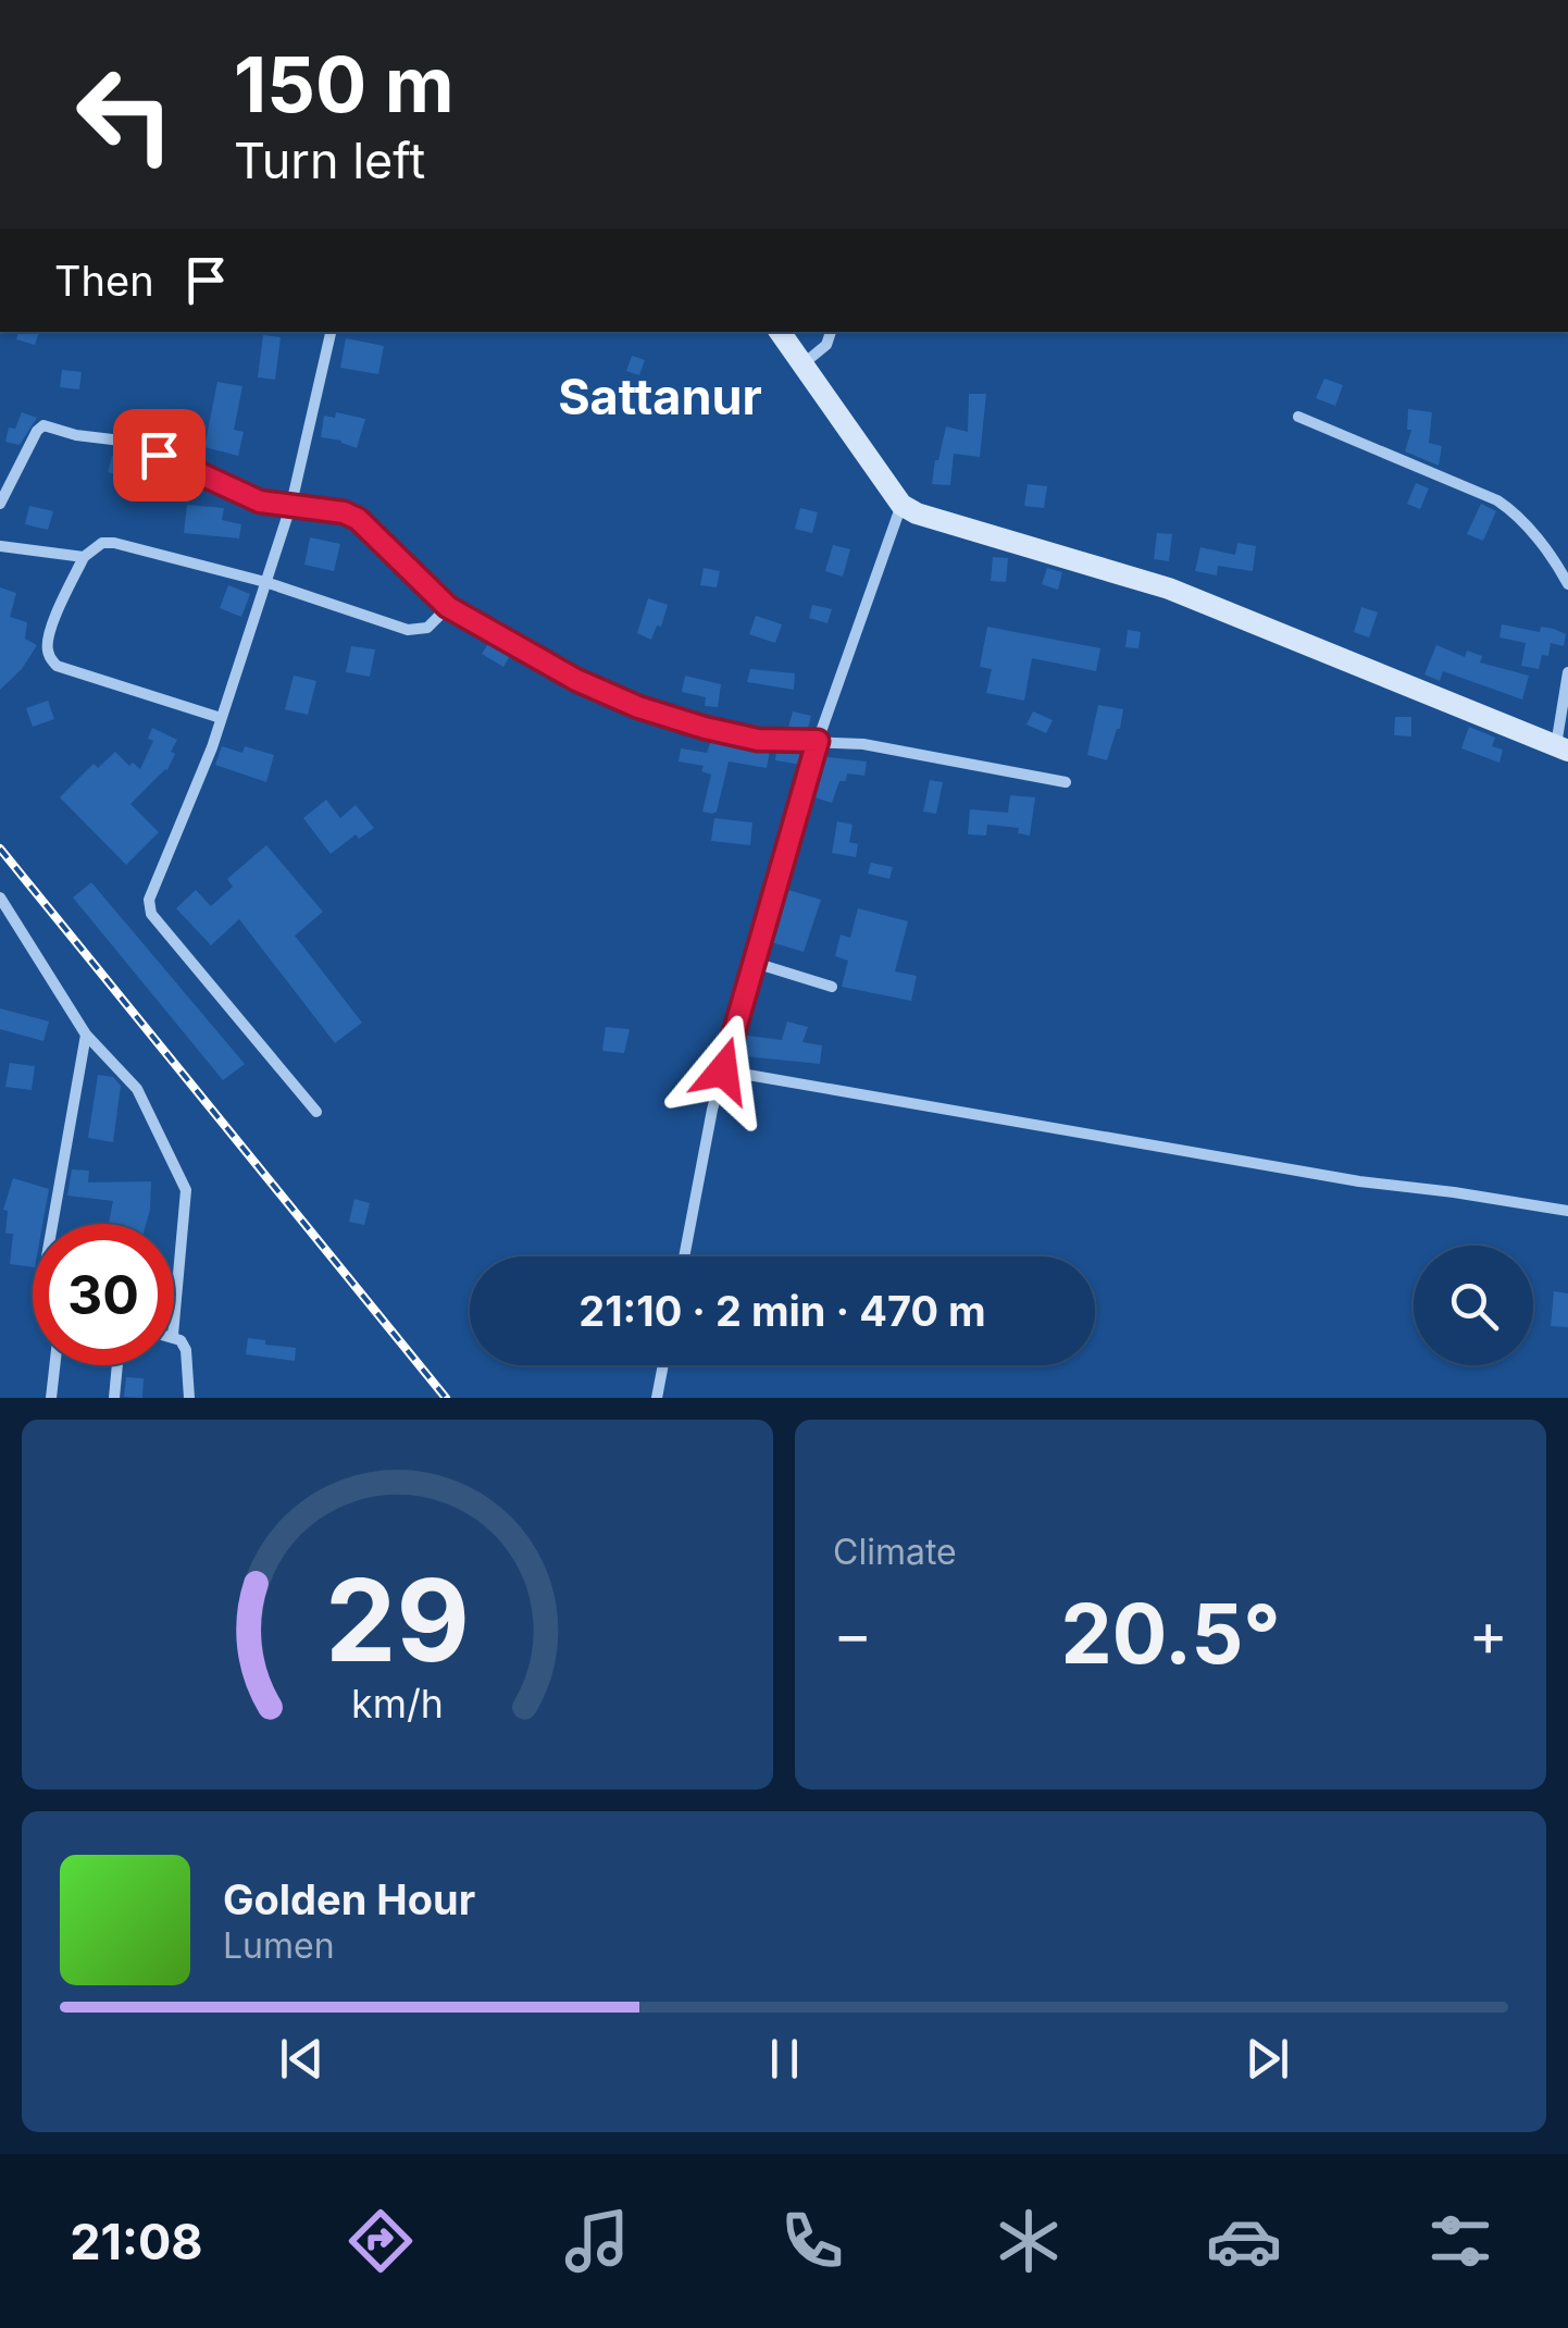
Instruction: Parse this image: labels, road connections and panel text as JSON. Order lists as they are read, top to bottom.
{
  "districts": ["Sattanur"],
  "page": {
    "turn": ["150 m", "Turn left"],
    "then": "Then",
    "limit": "30",
    "trip": "21:10 · 2 min · 470 m",
    "tile": "Climate",
    "heat": ["−", "20.5°", "+"],
    "song": ["Golden Hour", "Lumen"],
    "tabs": "21:08",
    "gauge": ["29", "km/h"]
  }
}
